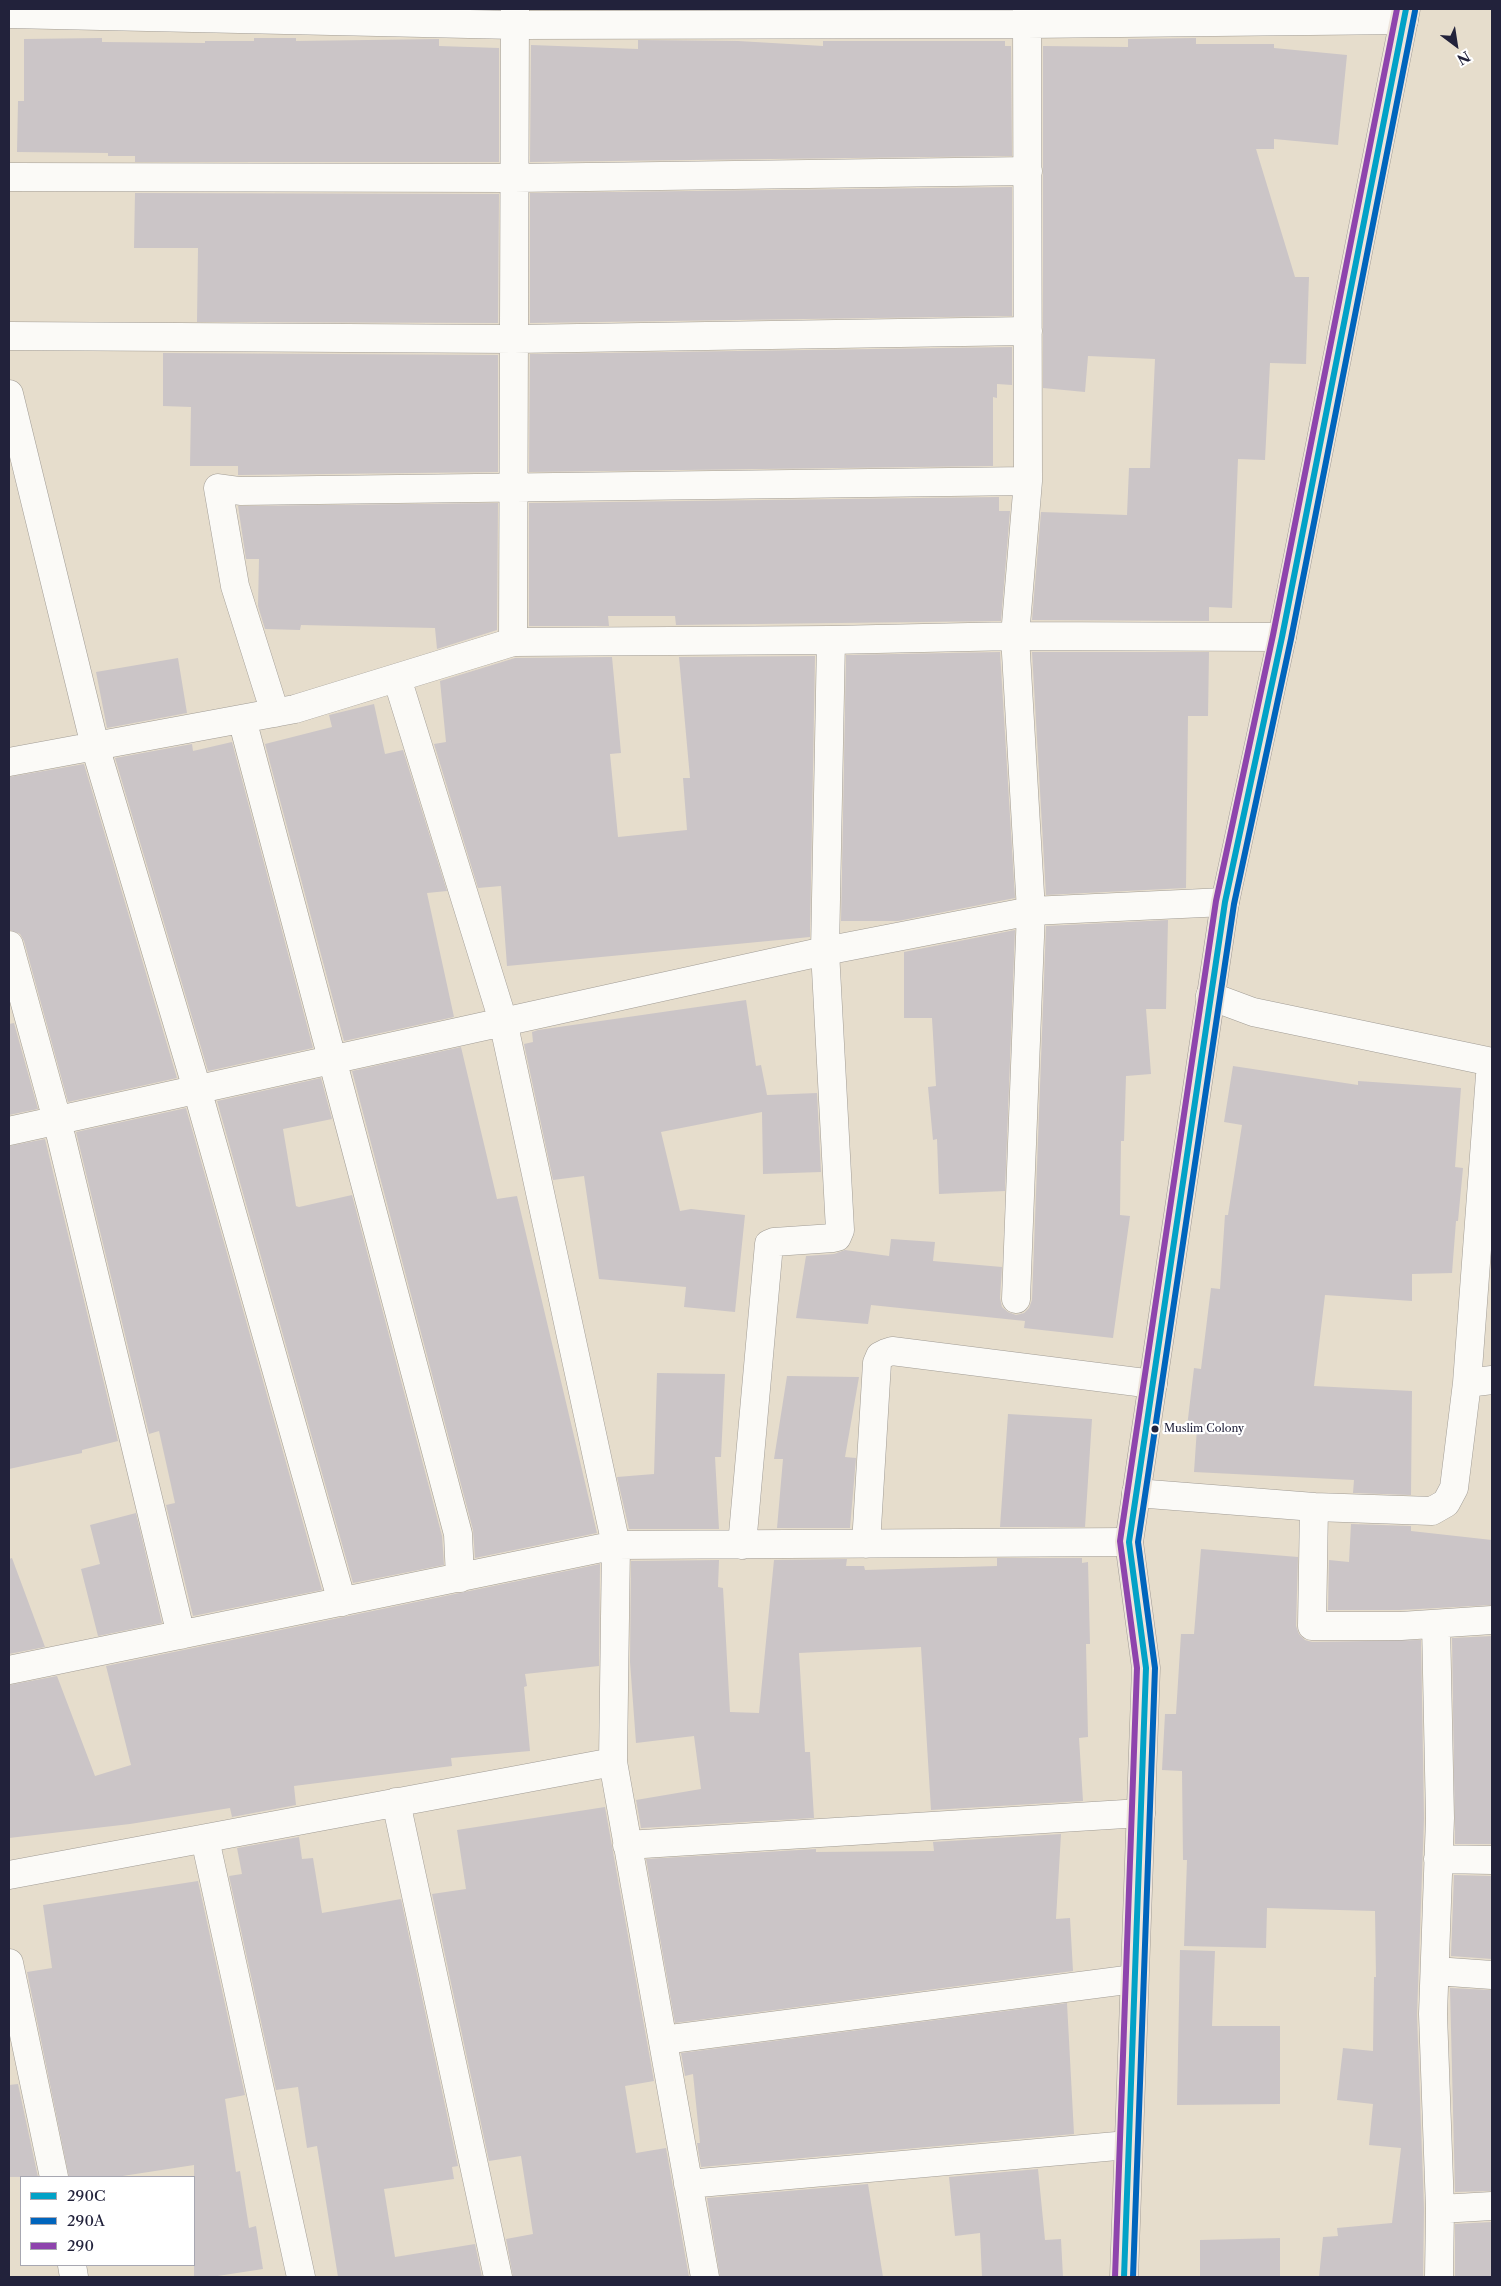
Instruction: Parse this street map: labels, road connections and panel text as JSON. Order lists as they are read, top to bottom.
{
  "places": ["Muslim Colony"],
  "lines": ["transit line 290C", "transit line 290", "transit line 290A"],
  "legend": ["290C", "290A", "290"],
  "north": "bottom right"
}
